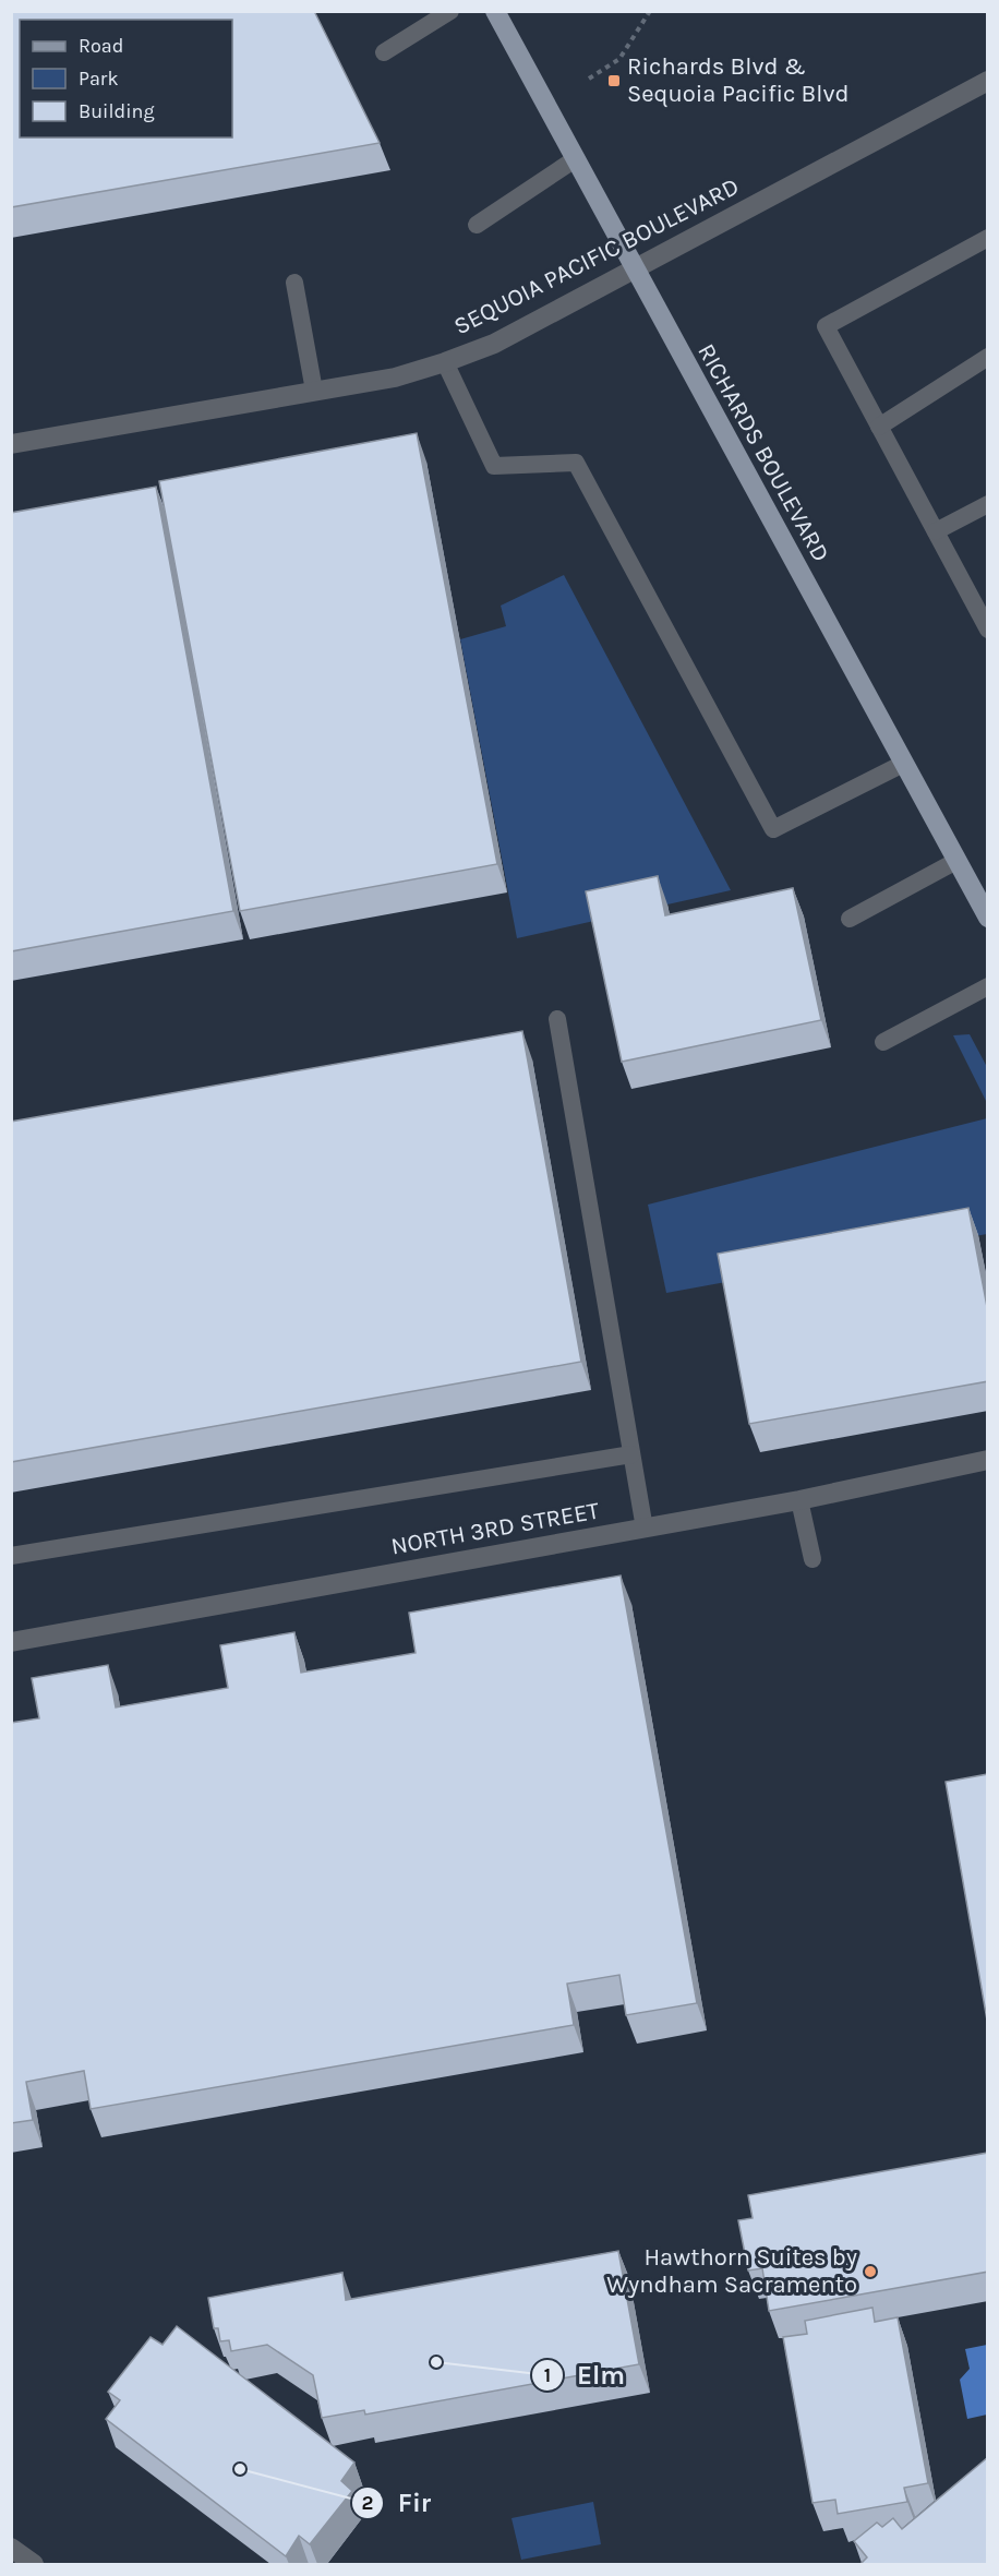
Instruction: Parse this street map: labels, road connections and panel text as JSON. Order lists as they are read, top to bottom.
{
  "streets": {
    "main road": ["RICHARDS BOULEVARD"],
    "street": ["SEQUOIA PACIFIC BOULEVARD", "NORTH 3RD STREET"]
  },
  "crossings": [
    ["SEQUOIA PACIFIC BOULEVARD", "RICHARDS BOULEVARD"]
  ],
  "places": {
    "transit": ["Richards Blvd & Sequoia Pacific Blvd"],
    "other": ["Hawthorn Suites by Wyndham Sacramento", "Elm", "Fir"]
  },
  "legend": ["Road", "Park", "Building"]
}
